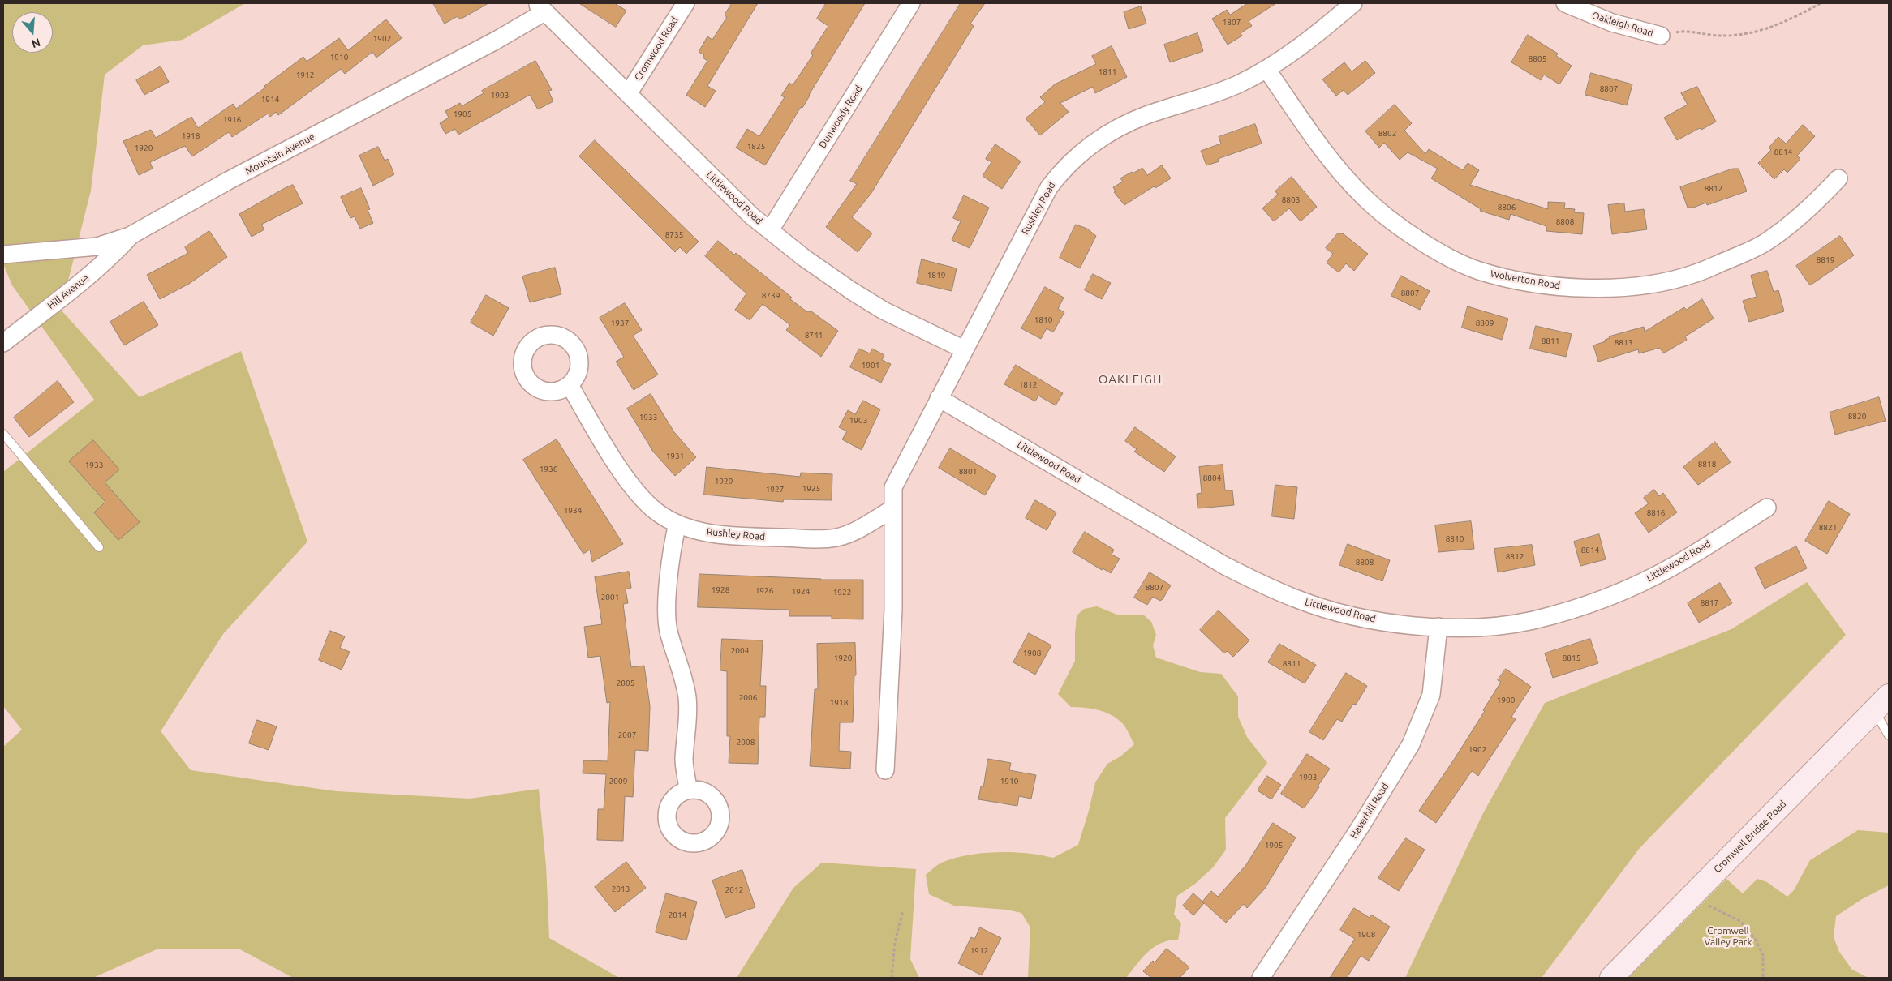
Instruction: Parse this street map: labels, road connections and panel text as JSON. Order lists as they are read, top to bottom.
{
  "streets": {
    "main road": ["Cromwell Bridge Road"],
    "street": [
      "Oakleigh Road",
      "Cromwood Road",
      "Dunwoody Road",
      "Mountain Avenue",
      "Littlewood Road",
      "Rushley Road",
      "Wolverton Road",
      "Hill Avenue",
      "Haverhill Road"
    ]
  },
  "crossings": [
    ["Cromwood Road", "Littlewood Road"],
    ["Dunwoody Road", "Littlewood Road"],
    ["Mountain Avenue", "Littlewood Road"],
    ["Mountain Avenue", "Hill Avenue"],
    ["Littlewood Road", "Rushley Road"],
    ["Littlewood Road", "Haverhill Road"],
    ["Rushley Road", "Wolverton Road"]
  ],
  "districts": ["OAKLEIGH"],
  "parks": ["Cromwell Valley Park"],
  "house_numbers": [
    "1807",
    "1902",
    "1910",
    "8805",
    "1811",
    "1912",
    "8807",
    "1903",
    "1914",
    "1905",
    "1916",
    "8802",
    "1918",
    "1825",
    "1920",
    "8814",
    "8812",
    "8803",
    "8806",
    "8808",
    "8735",
    "8819",
    "1819",
    "8807",
    "8739",
    "1810",
    "1937",
    "8809",
    "8741",
    "8811",
    "8813",
    "1901",
    "1812",
    "8820",
    "1933",
    "1903",
    "1931",
    "8818",
    "1933",
    "1936",
    "8801",
    "8804",
    "1929",
    "1925",
    "1927",
    "1934",
    "8816",
    "8821",
    "8810",
    "8814",
    "8812",
    "8808",
    "8807",
    "1928",
    "1926",
    "1924",
    "1922",
    "2001",
    "8817",
    "2004",
    "1908",
    "1920",
    "8815",
    "8811",
    "2005",
    "2006",
    "1900",
    "1918",
    "2007",
    "2008",
    "1902",
    "1903",
    "2009",
    "1910",
    "1905",
    "2013",
    "2012",
    "2014",
    "1908",
    "1912"
  ],
  "north": "bottom"
}
